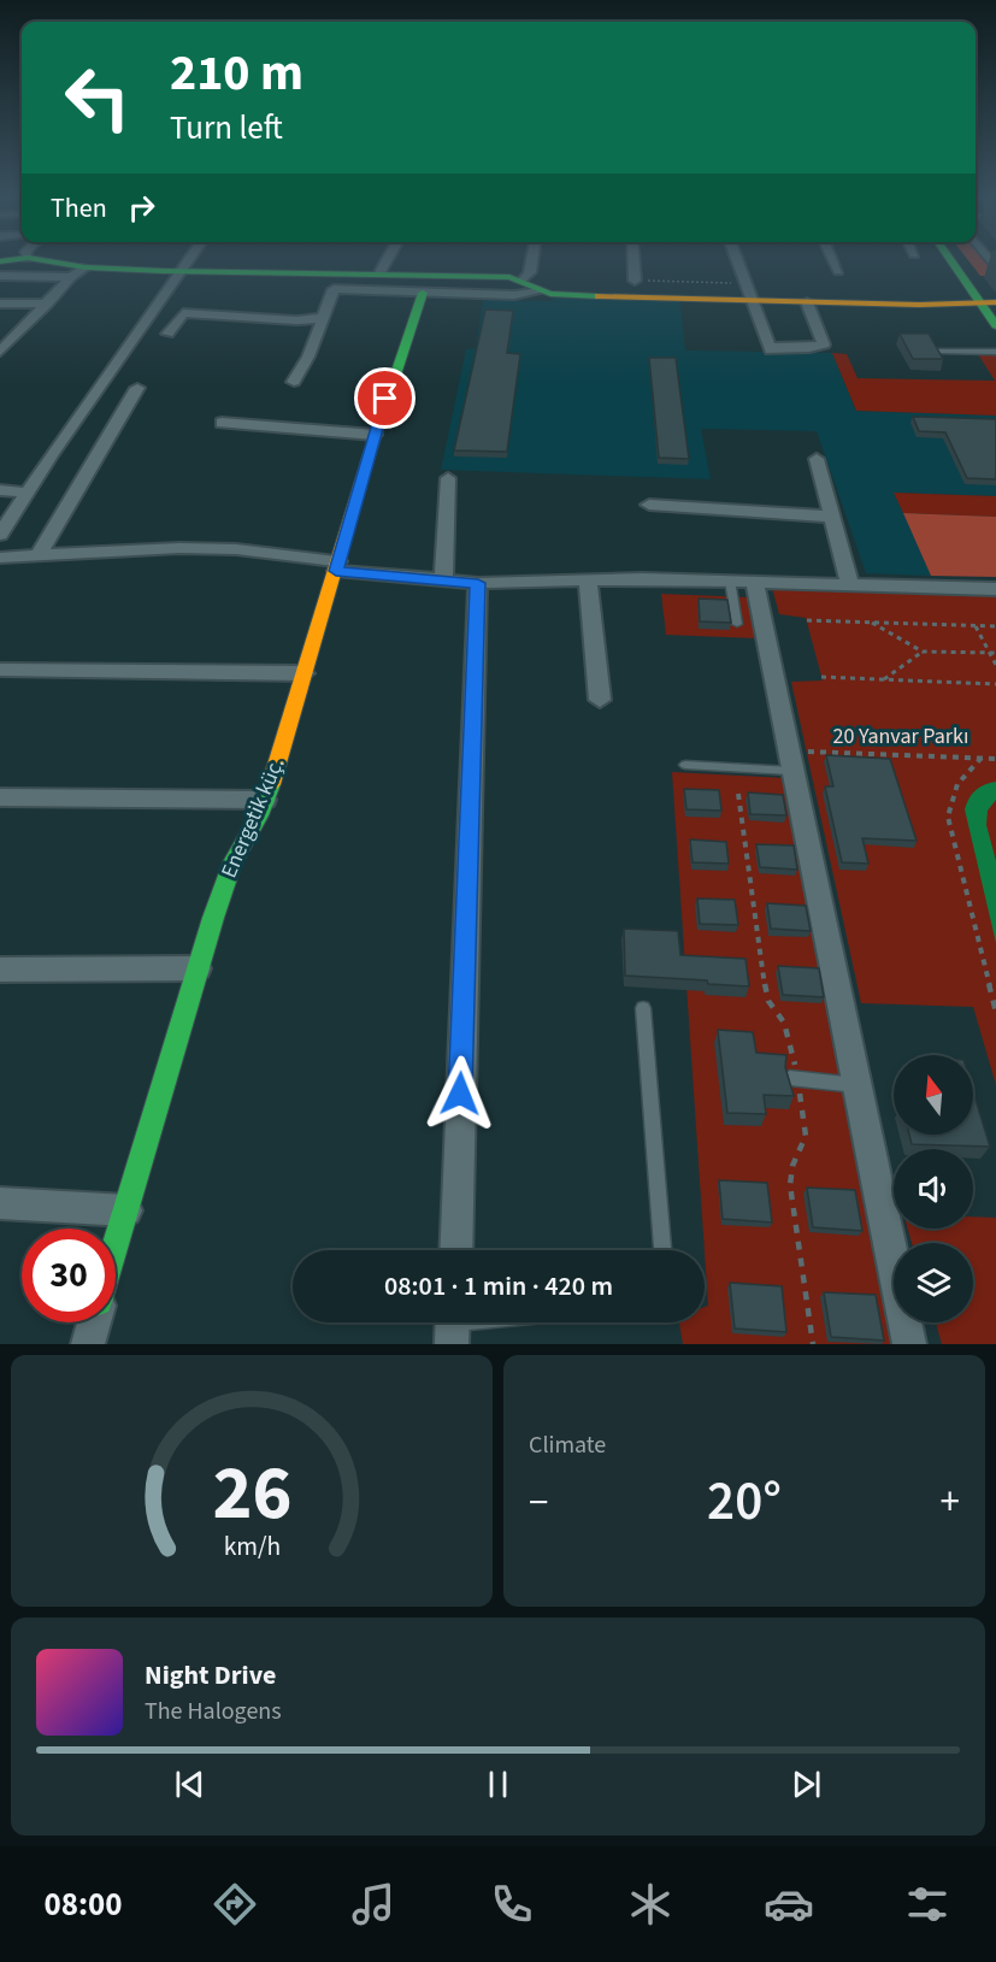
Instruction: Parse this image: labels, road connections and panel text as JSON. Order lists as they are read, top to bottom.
{
  "streets": {
    "street": ["Energetik küç."]
  },
  "parks": ["20 Yanvar Parkı"],
  "north": "top",
  "page": {
    "turn": ["210 m", "Turn left"],
    "then": "Then",
    "limit": "30",
    "trip": "08:01 · 1 min · 420 m",
    "tile": "Climate",
    "heat": ["−", "20°", "+"],
    "song": ["Night Drive", "The Halogens"],
    "tabs": "08:00",
    "gauge": ["26", "km/h"]
  }
}
